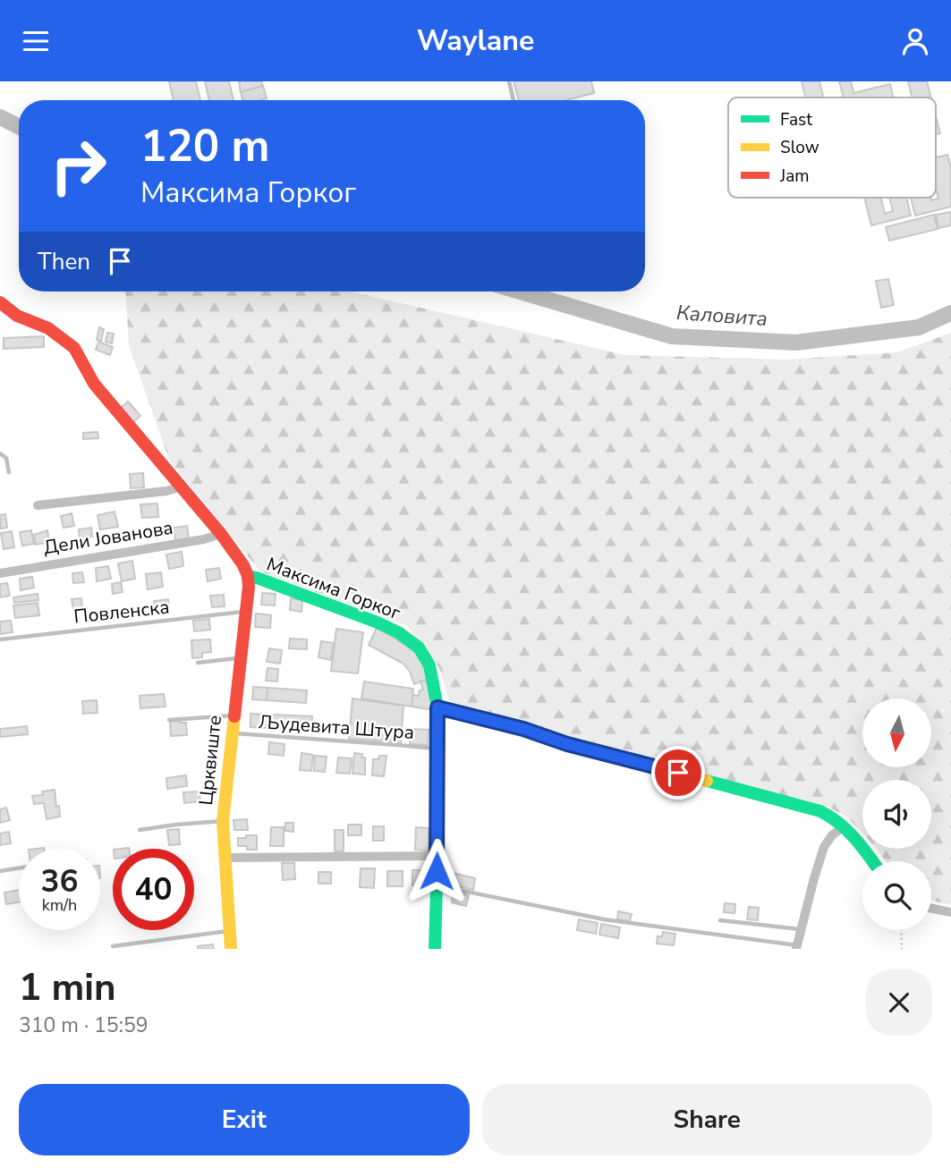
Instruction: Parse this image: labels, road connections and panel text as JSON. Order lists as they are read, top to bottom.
{
  "streets": {
    "street": ["Дели Јованова", "Максима Горког", "Црквиште"],
    "lane": ["Повленска", "Људевита Штура"]
  },
  "crossings": [
    ["Дели Јованова", "Максима Горког"],
    ["Максима Горког", "Људевита Штура"],
    ["Максима Горког", "Црквиште"],
    ["Повленска", "Црквиште"],
    ["Људевита Штура", "Црквиште"]
  ],
  "water": ["Каловита"],
  "legend": ["Fast", "Slow", "Jam"],
  "north": "bottom",
  "page": {
    "header": "Waylane",
    "turn": ["120 m", "Максима Горког"],
    "then": "Then",
    "speed": "36 km/h",
    "limit": "40",
    "heading": ["1 min", "310 m · 15:59"],
    "buttons": ["Exit", "Share"]
  }
}
